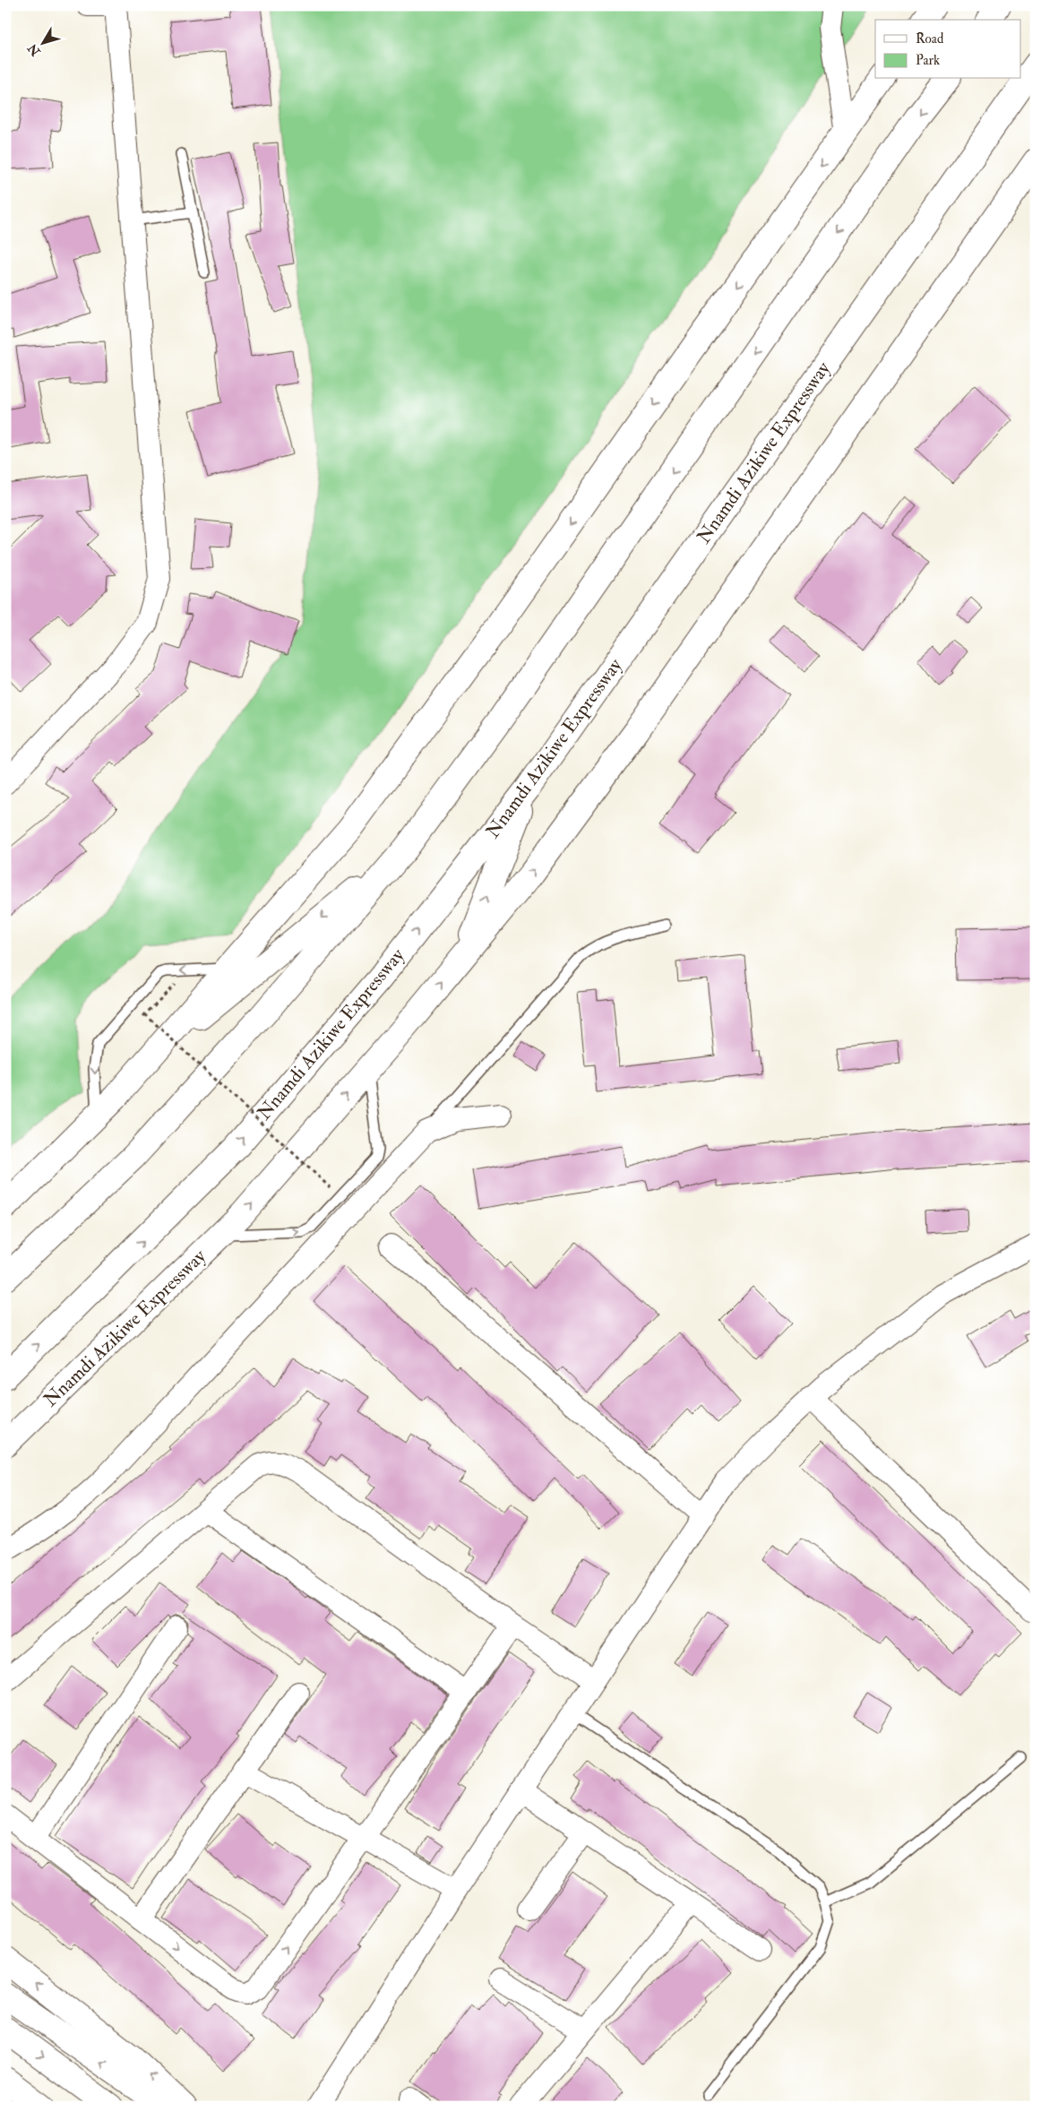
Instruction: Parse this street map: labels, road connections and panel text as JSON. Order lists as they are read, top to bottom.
{
  "streets": {
    "main road": ["Nnamdi Azikiwe Expressway"]
  },
  "legend": ["Road", "Park"],
  "north": "bottom left"
}
